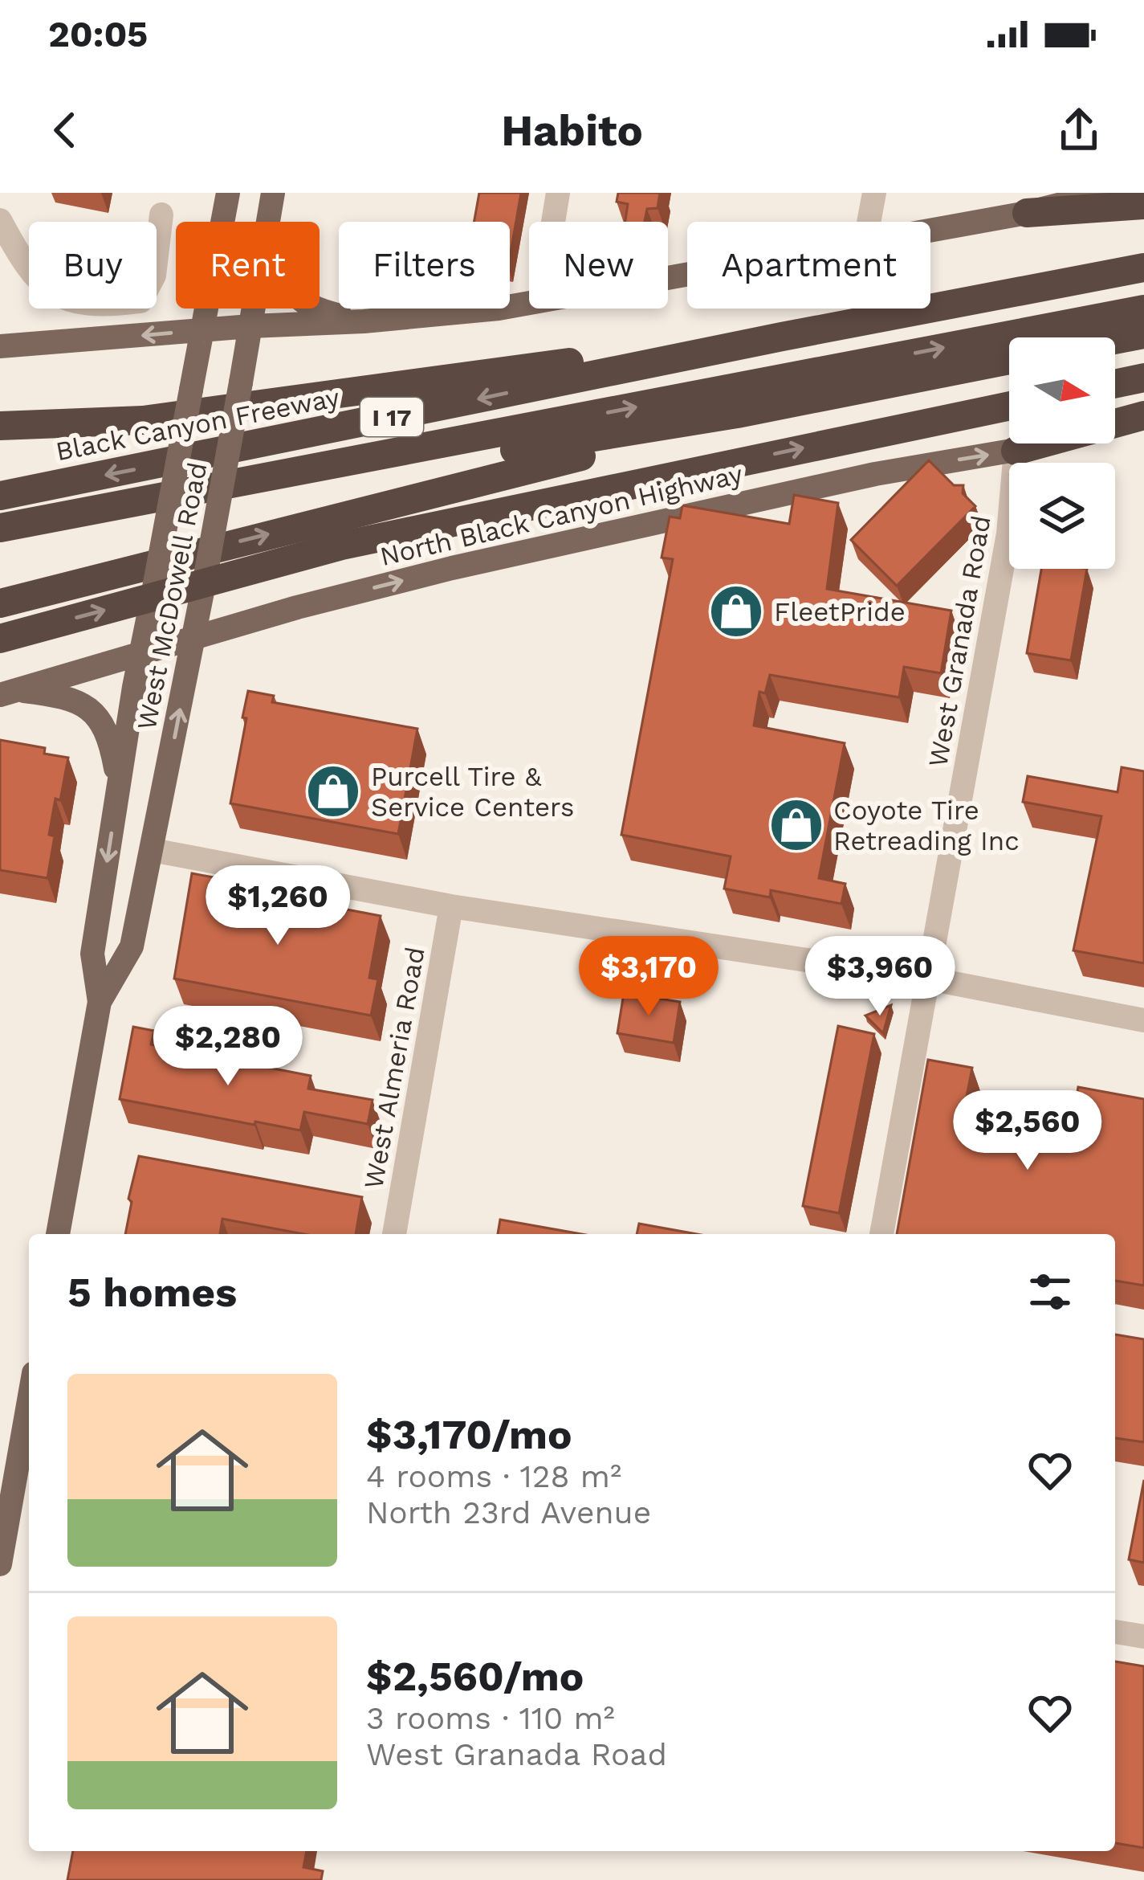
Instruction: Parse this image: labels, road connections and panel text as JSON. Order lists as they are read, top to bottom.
{
  "streets": {
    "highway": ["I 17", "Black Canyon Freeway"],
    "main road": ["North Black Canyon Highway", "West McDowell Road"],
    "street": ["West Granada Road", "West Almeria Road"]
  },
  "crossings": [
    ["North Black Canyon Highway", "West McDowell Road"],
    ["North Black Canyon Highway", "West Granada Road"]
  ],
  "one_way": ["North Black Canyon Highway"],
  "places": {
    "shop": ["FleetPride", "Purcell Tire & Service Centers", "Coyote Tire Retreading Inc"]
  },
  "north": "right",
  "page": {
    "status": "20:05",
    "header": "Habito",
    "chip": [
      "Buy",
      "Rent",
      "Filters",
      "New",
      "Apartment"
    ],
    "price": [
      "$1,260",
      "$3,170",
      "$3,960",
      "$2,280",
      "$2,560"
    ],
    "heading": "5 homes",
    "list": [
      {
        "name": "$3,170/mo",
        "note": "4 rooms · 128 m² · North 23rd Avenue"
      },
      {
        "name": "$2,560/mo",
        "note": "3 rooms · 110 m² · West Granada Road"
      }
    ]
  }
}
